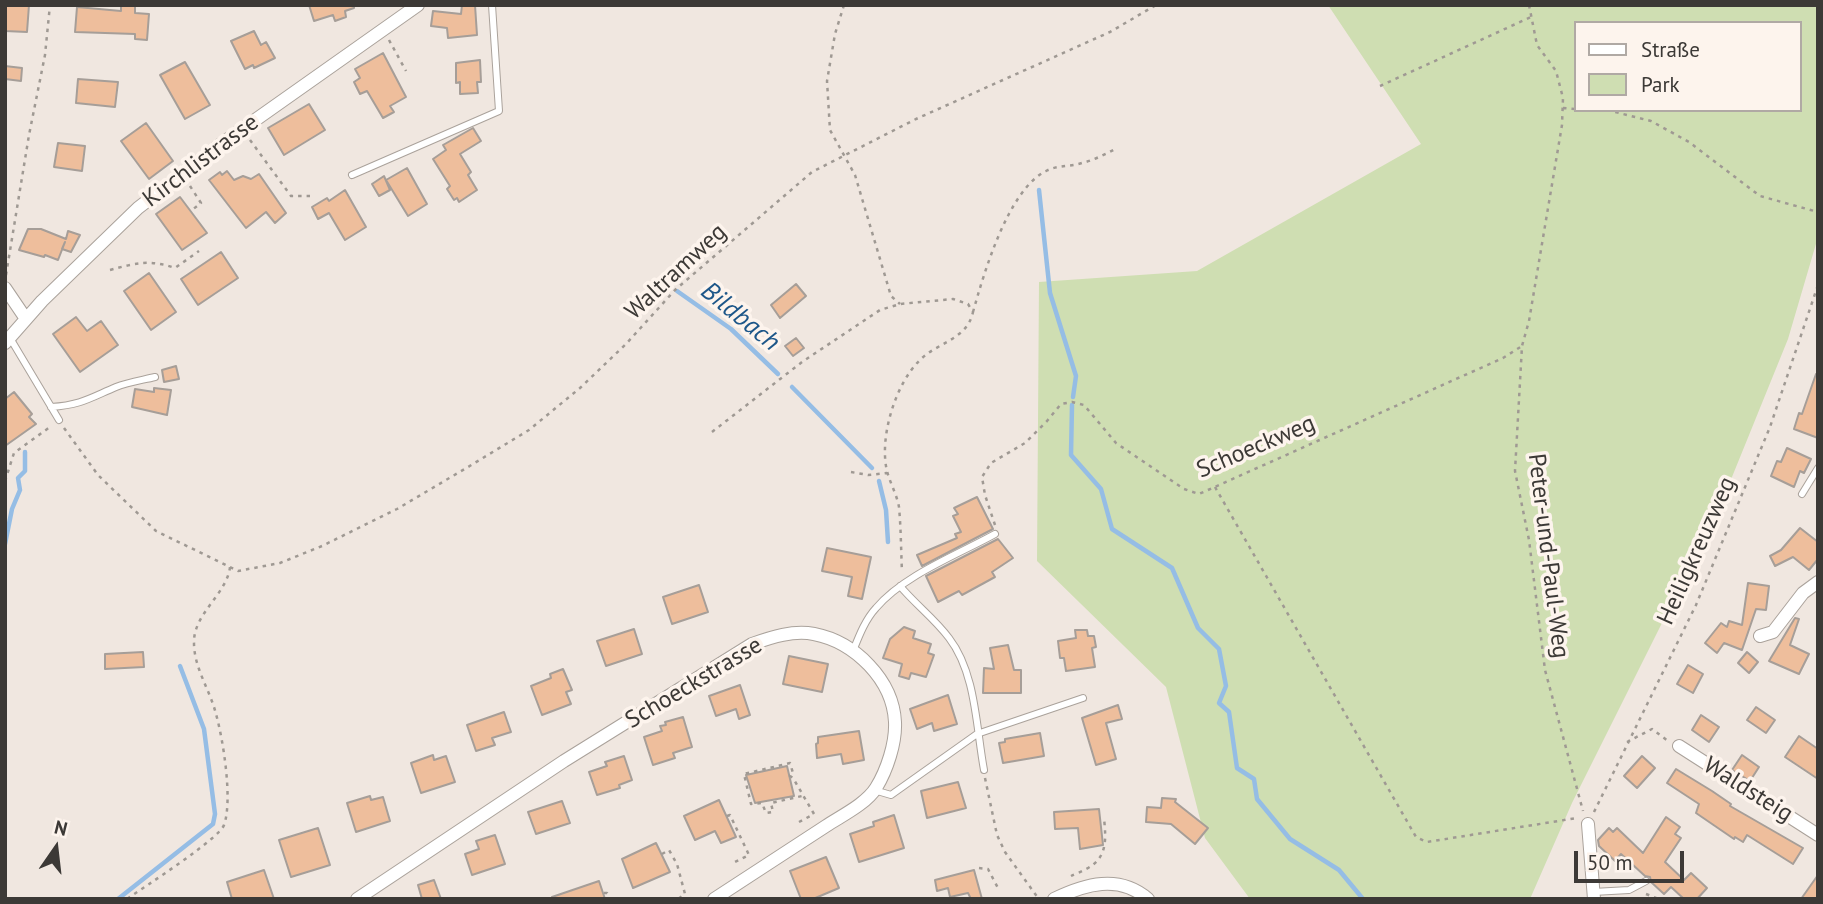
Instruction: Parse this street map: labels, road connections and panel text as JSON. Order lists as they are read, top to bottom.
{
  "streets": {
    "street": ["Kirchlistrasse", "Schoeckstrasse", "Waldsteig"],
    "path": [
      "Waltramweg",
      "Schoeckweg",
      "Heiligkreuzweg",
      "Peter-und-Paul-Weg"
    ]
  },
  "crossings": [
    ["Schoeckweg", "Peter-und-Paul-Weg"],
    ["Heiligkreuzweg", "Peter-und-Paul-Weg"]
  ],
  "water": ["Bildbach"],
  "legend": ["Straße", "Park"],
  "scale_bar": "50 m",
  "north": "top"
}
